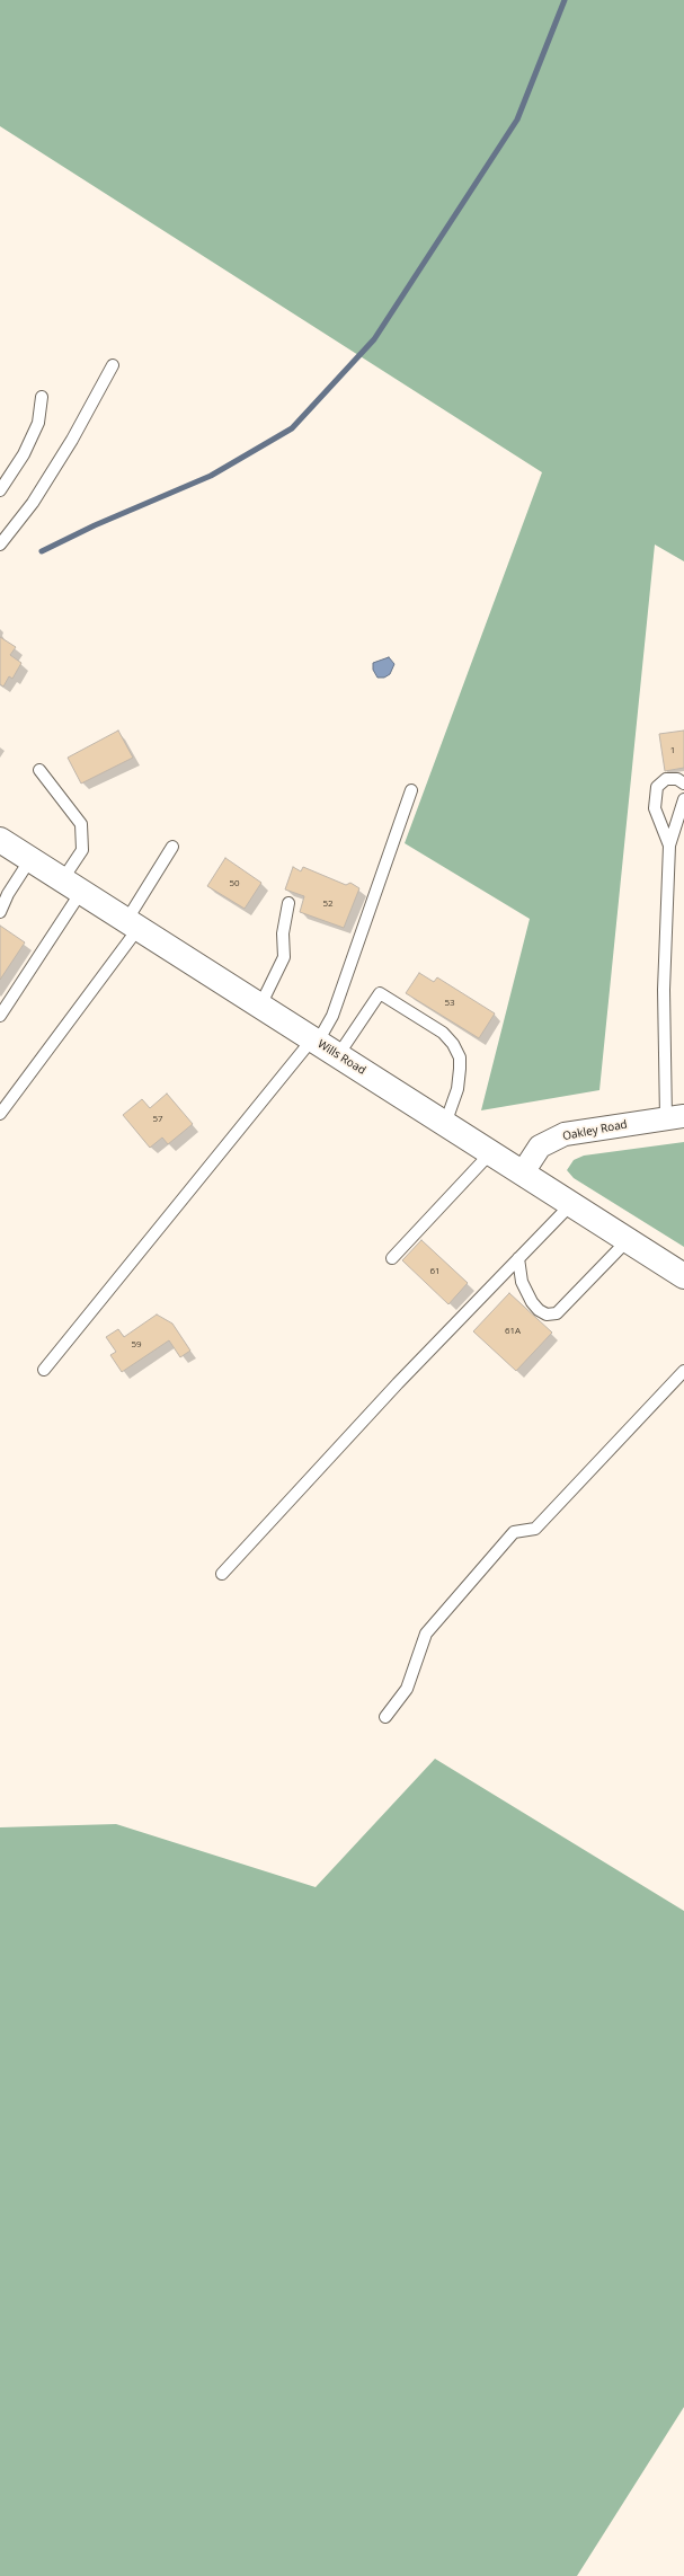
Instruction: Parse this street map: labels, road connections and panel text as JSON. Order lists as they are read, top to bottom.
{
  "streets": {
    "street": ["Wills Road", "Oakley Road"]
  },
  "crossings": [
    ["Wills Road", "Oakley Road"]
  ],
  "house_numbers": [
    "1",
    "50",
    "52",
    "53",
    "57",
    "61",
    "61A",
    "59"
  ]
}
